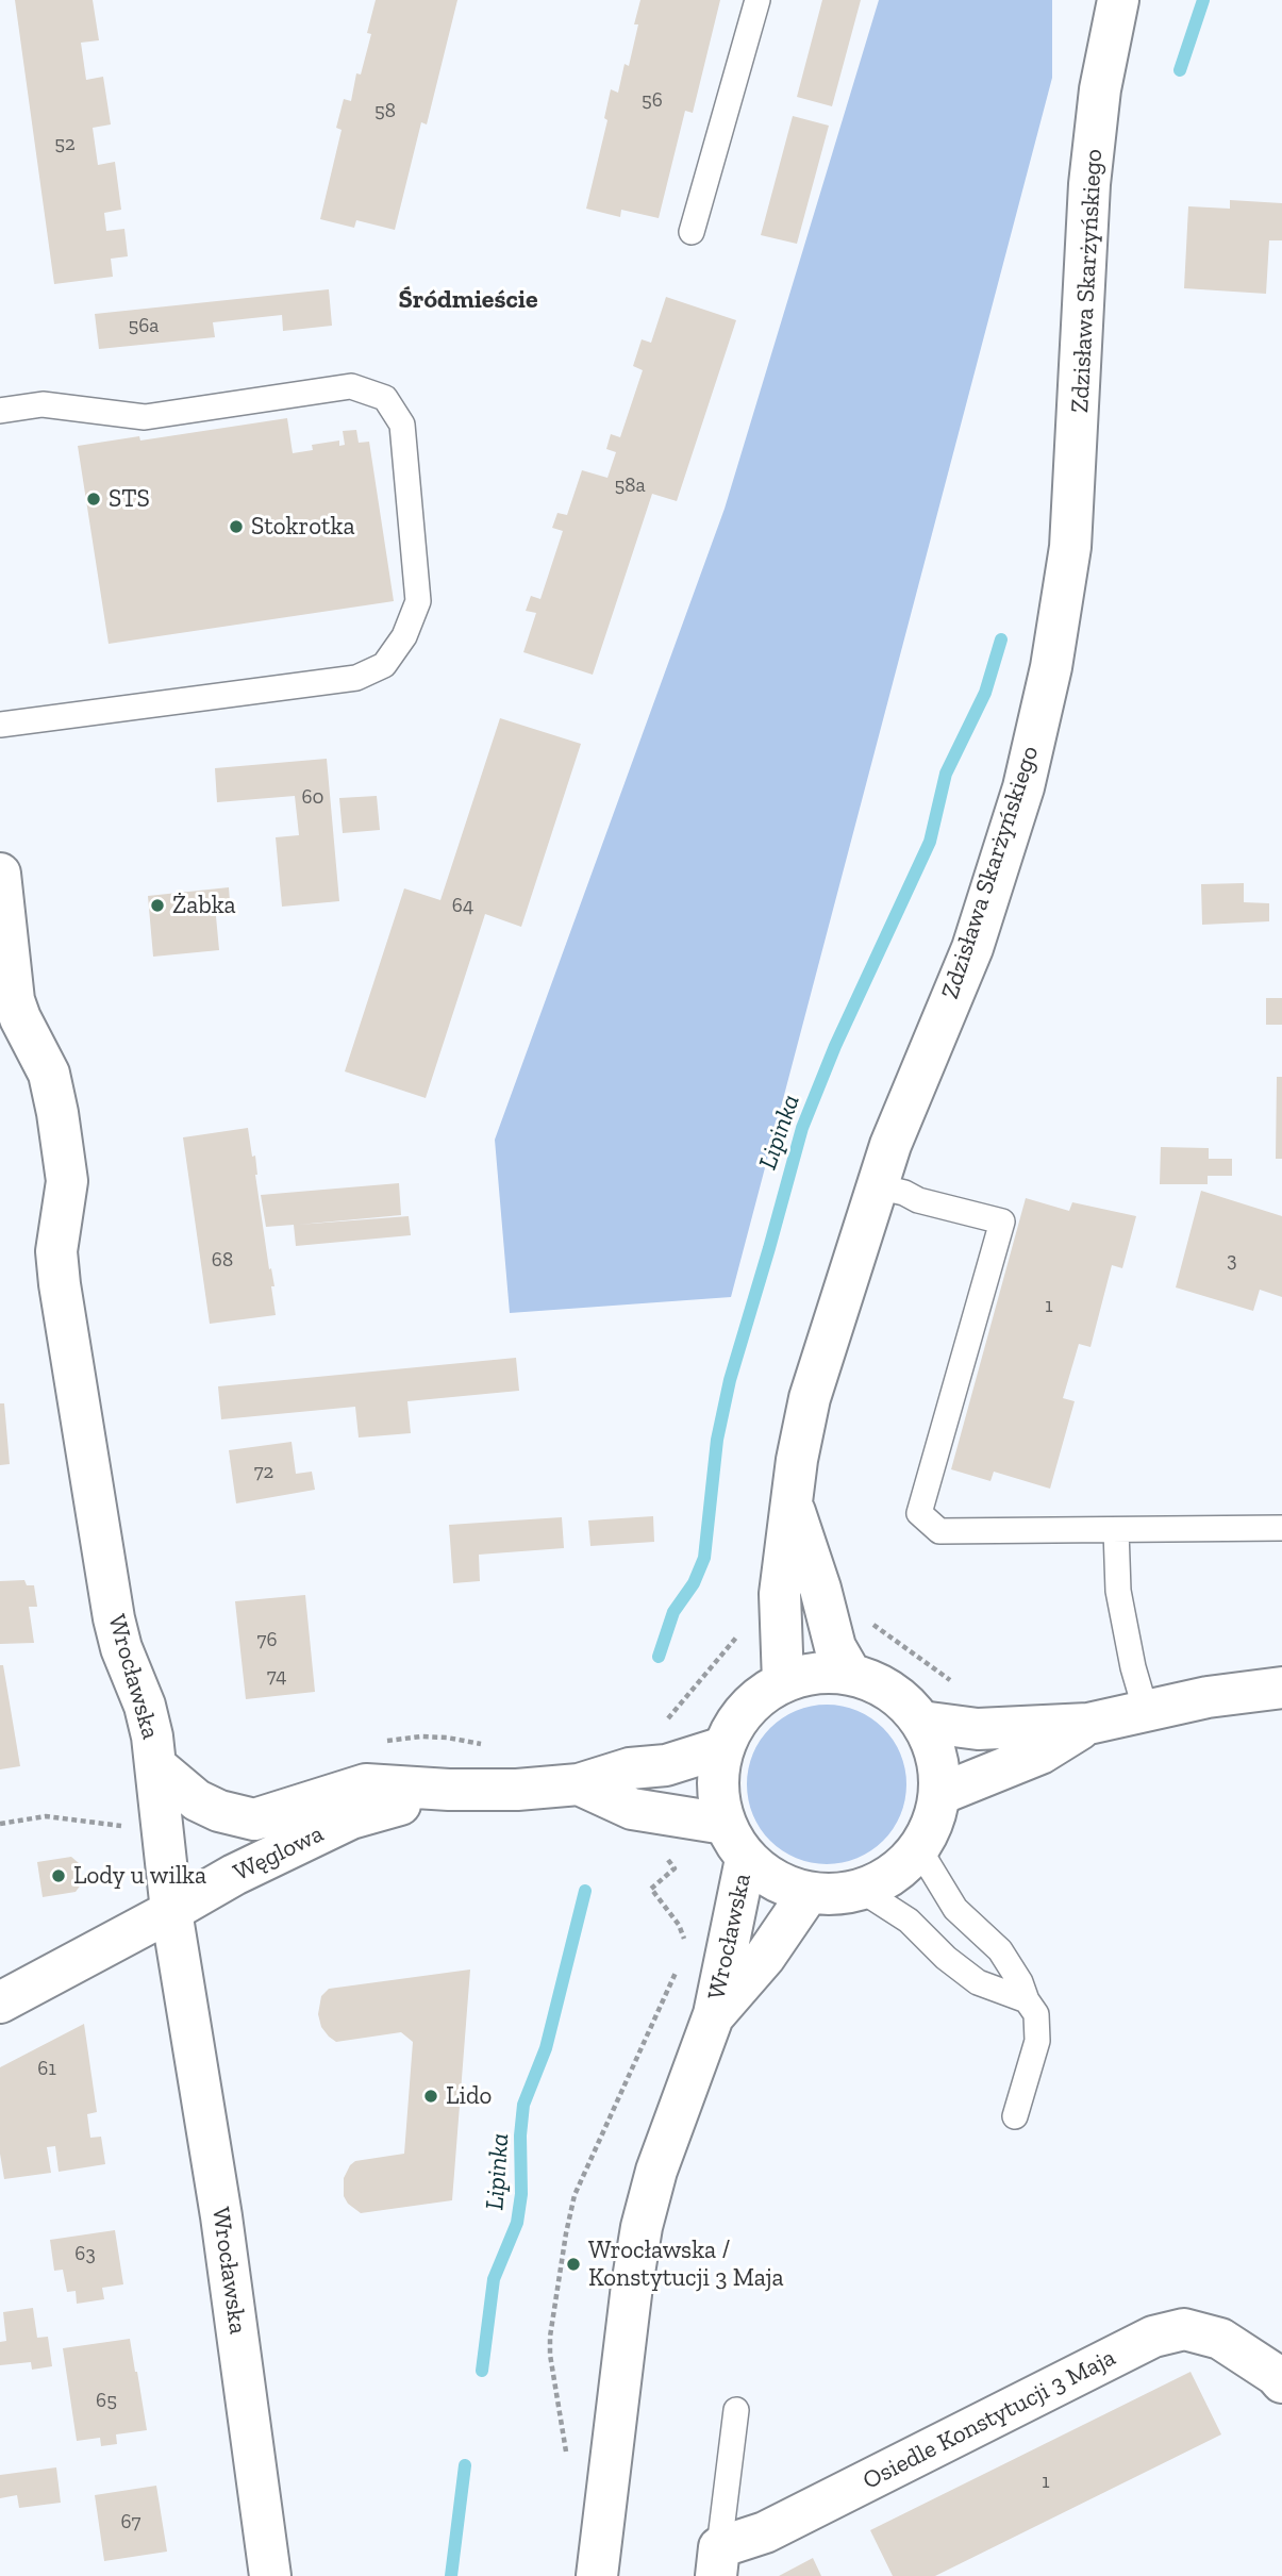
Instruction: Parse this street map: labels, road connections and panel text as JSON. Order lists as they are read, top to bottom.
{
  "streets": {
    "street": [
      "Zdzisława Skarżyńskiego",
      "Wrocławska",
      "Węglowa",
      "Osiedle Konstytucji 3 Maja"
    ]
  },
  "crossings": [
    ["Zdzisława Skarżyńskiego", "Wrocławska"],
    ["Zdzisława Skarżyńskiego", "Węglowa"],
    ["Wrocławska", "Węglowa"]
  ],
  "districts": ["Śródmieście"],
  "water": ["Lipinka"],
  "places": [
    "STS",
    "Stokrotka",
    "Żabka",
    "Lody u wilka",
    "Lido",
    "Wrocławska / Konstytucji 3 Maja"
  ],
  "house_numbers": [
    "56",
    "58",
    "52",
    "56a",
    "58a",
    "60",
    "64",
    "68",
    "3",
    "1",
    "72",
    "76",
    "74",
    "61",
    "63",
    "65",
    "1",
    "67"
  ]
}
